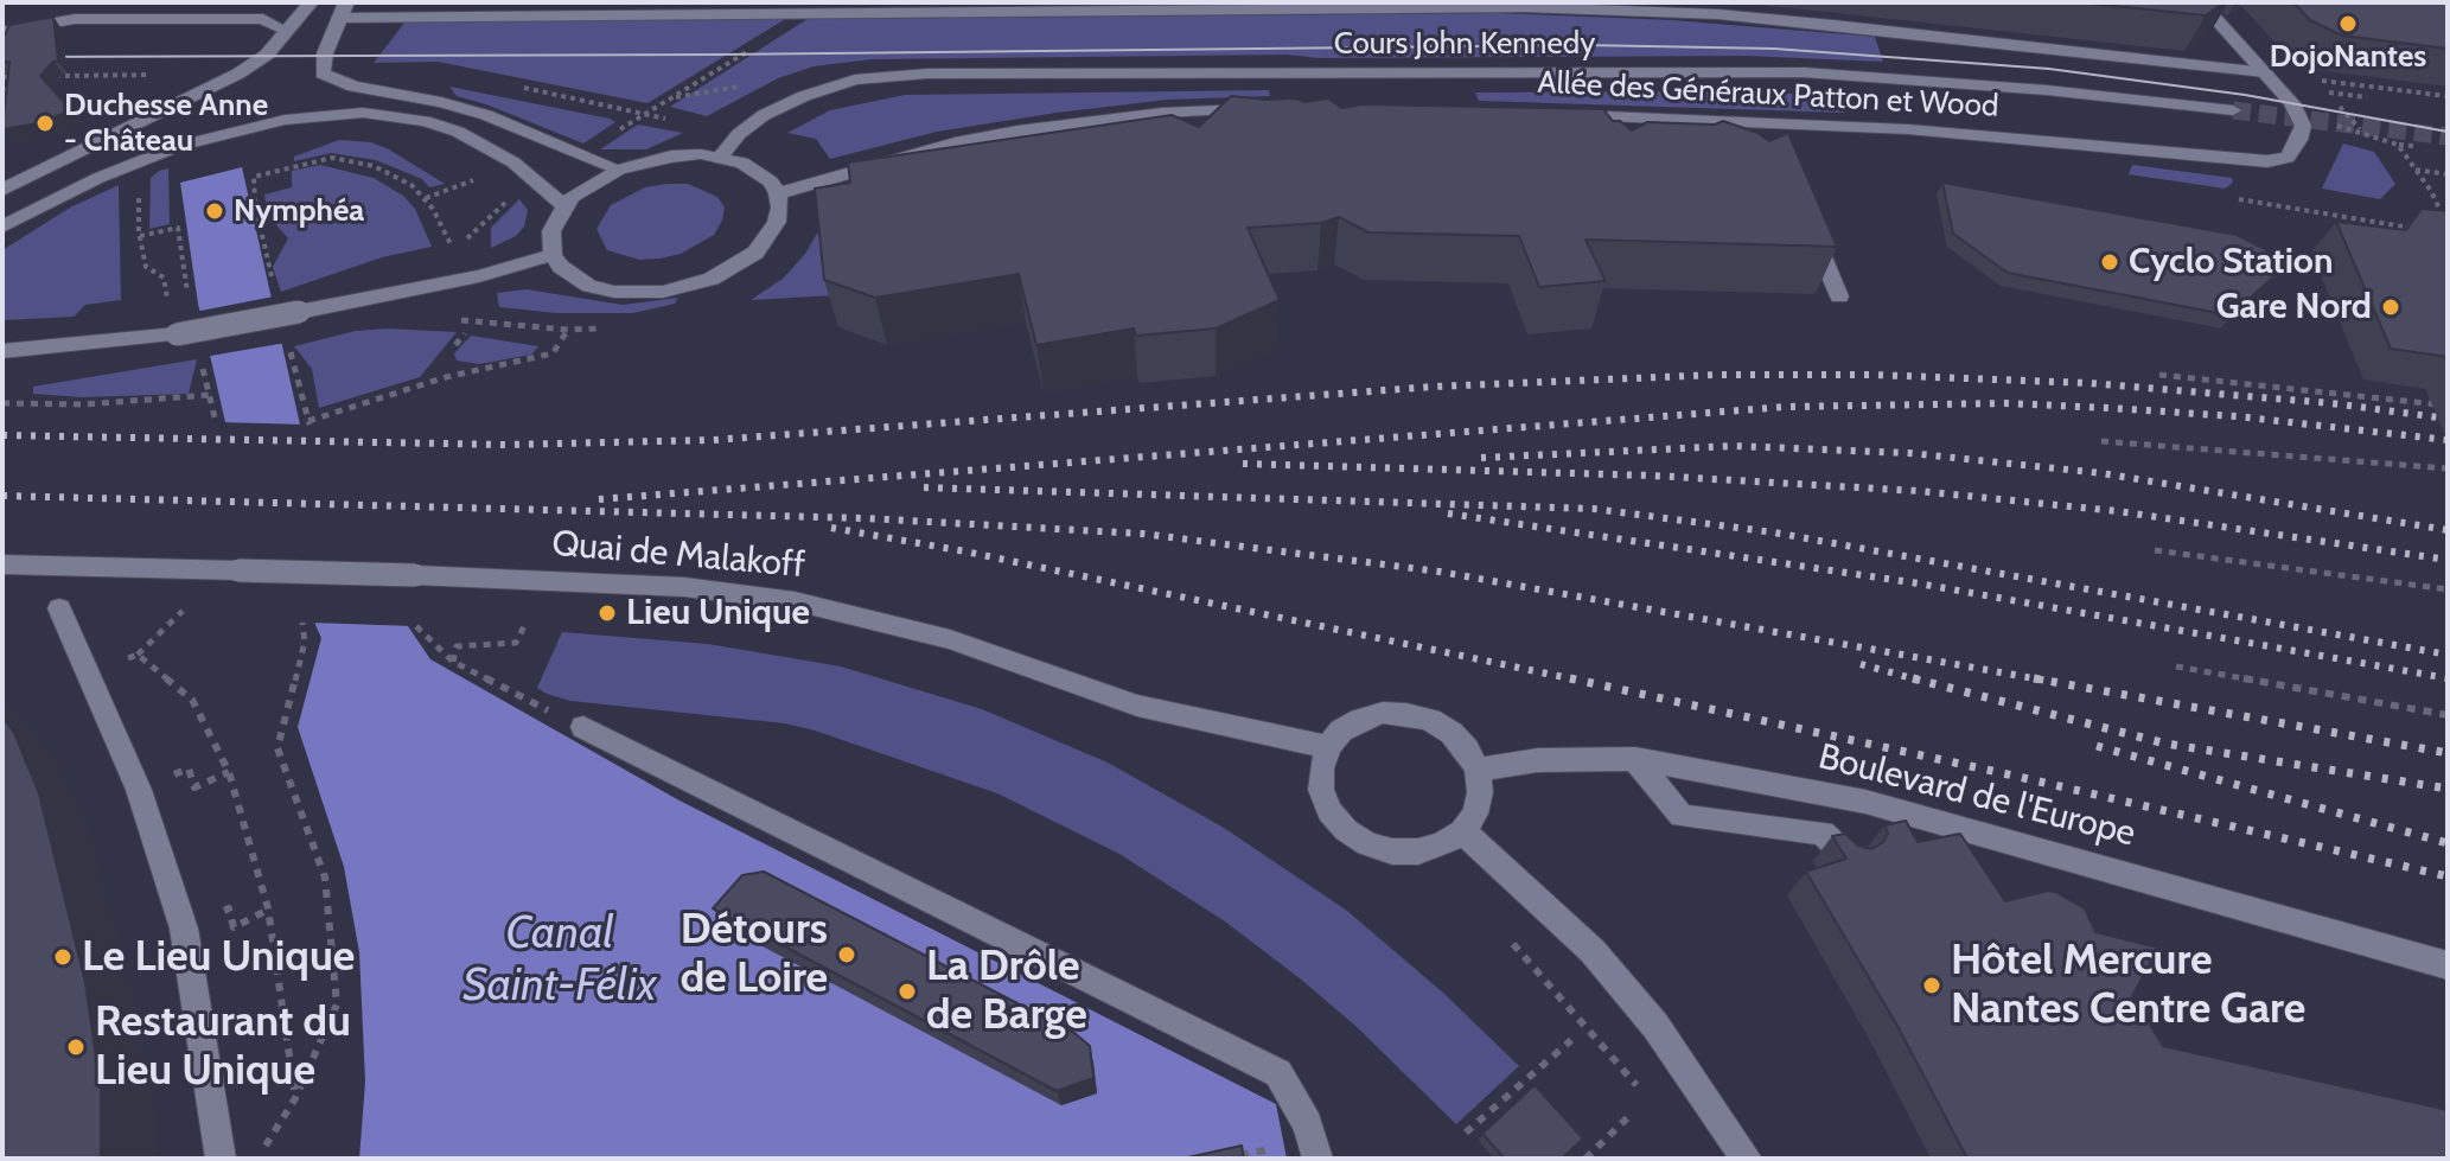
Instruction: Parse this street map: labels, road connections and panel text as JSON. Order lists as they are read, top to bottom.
{
  "streets": {
    "street": [
      "Cours John Kennedy",
      "Allée des Généraux Patton et Wood",
      "Quai de Malakoff",
      "Boulevard de l'Europe"
    ]
  },
  "crossings": [
    ["Quai de Malakoff", "Boulevard de l'Europe"]
  ],
  "water": ["Canal Saint-Félix"],
  "places": [
    "DojoNantes",
    "Duchesse Anne - Château",
    "Nymphéa",
    "Cyclo Station",
    "Gare Nord",
    "Lieu Unique",
    "Détours de Loire",
    "Le Lieu Unique",
    "Hôtel Mercure Nantes Centre Gare",
    "La Drôle de Barge",
    "Restaurant du Lieu Unique"
  ]
}
